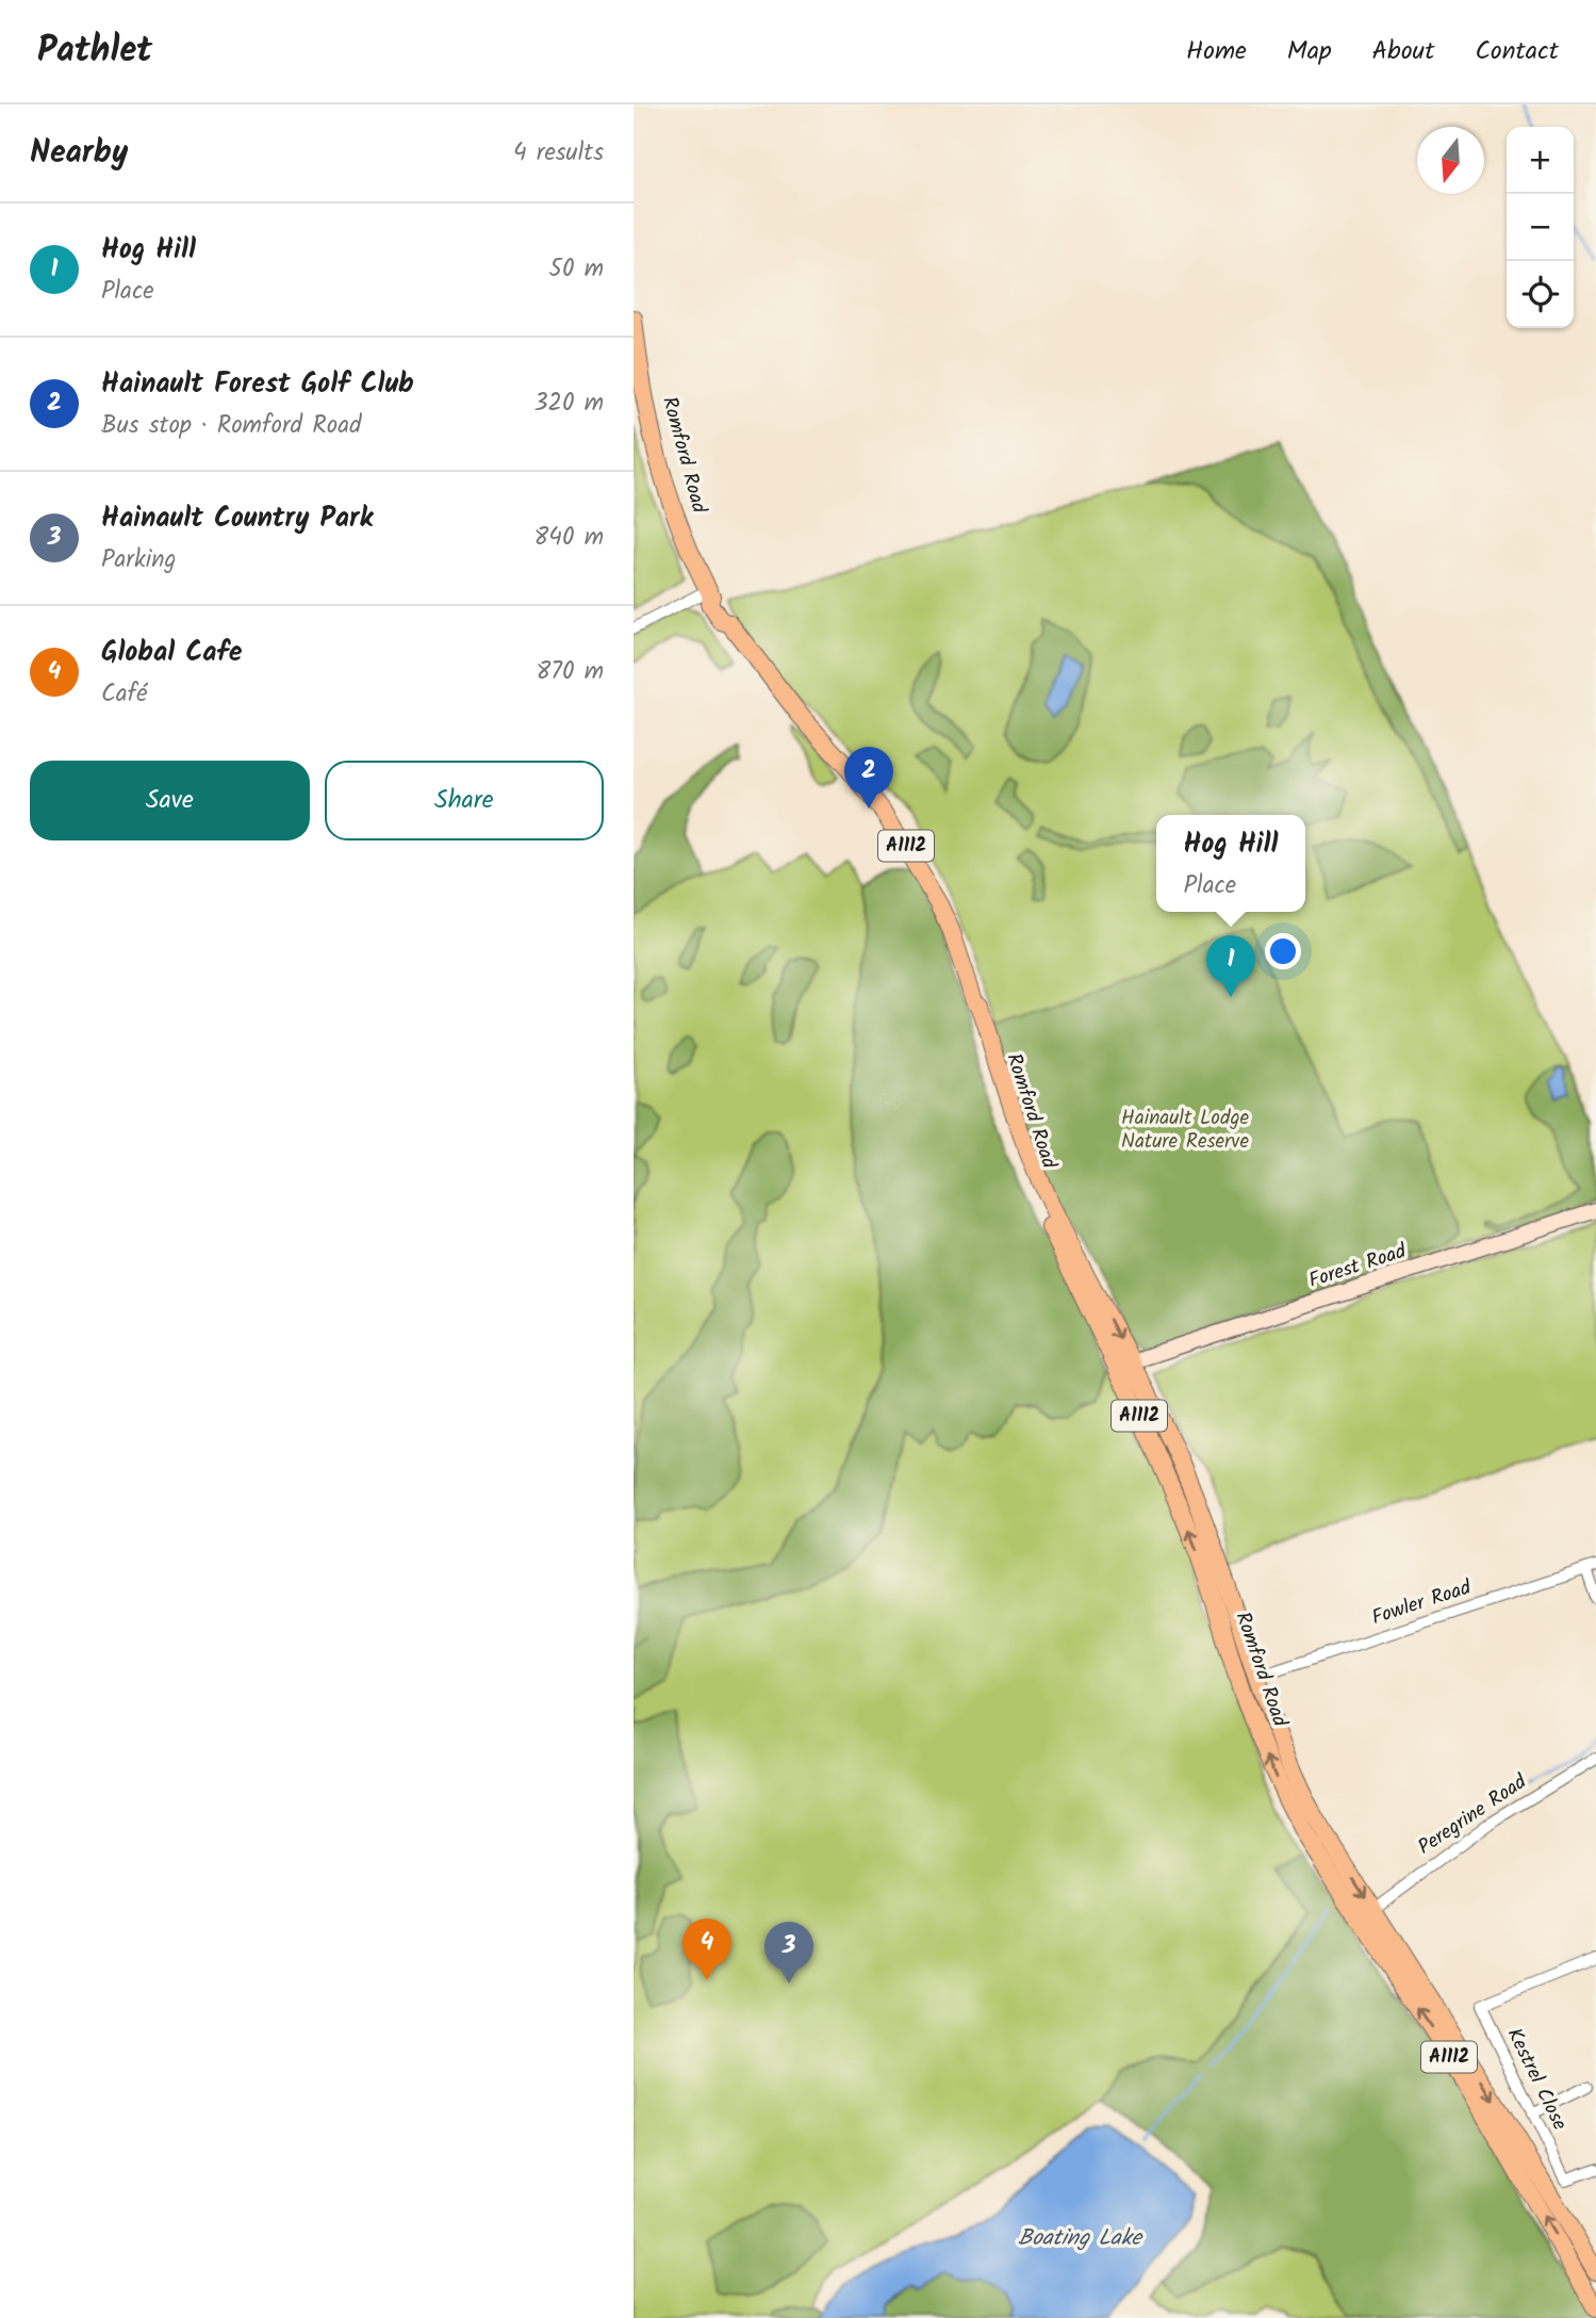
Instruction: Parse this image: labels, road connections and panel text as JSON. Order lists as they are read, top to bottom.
{
  "streets": {
    "main road": ["Romford Road", "A1112"],
    "street": [
      "Forest Road",
      "Fowler Road",
      "Peregrine Road",
      "Kestrel Close"
    ]
  },
  "crossings": [
    ["Romford Road", "Forest Road"],
    ["Romford Road", "Fowler Road"],
    ["Romford Road", "Peregrine Road"]
  ],
  "water": ["Boating Lake"],
  "parks": ["Hainault Lodge Nature Reserve"],
  "north": "bottom",
  "page": {
    "header": "Pathlet",
    "nav": [
      "Home",
      "Map",
      "About",
      "Contact"
    ],
    "heading": ["Nearby", "4 results"],
    "map_buttons": ["+", "−"],
    "list": [
      {
        "mark": "1",
        "name": "Hog Hill",
        "note": "Place",
        "value": "50 m"
      },
      {
        "mark": "2",
        "name": "Hainault Forest Golf Club",
        "note": "Bus stop · Romford Road",
        "value": "320 m"
      },
      {
        "mark": "3",
        "name": "Hainault Country Park",
        "note": "Parking",
        "value": "840 m"
      },
      {
        "mark": "4",
        "name": "Global Cafe",
        "note": "Café",
        "value": "870 m"
      }
    ],
    "buttons": ["Save", "Share"],
    "pins": [
      "2",
      "1",
      "4",
      "3"
    ],
    "popup": ["Hog Hill", "Place"]
  }
}
